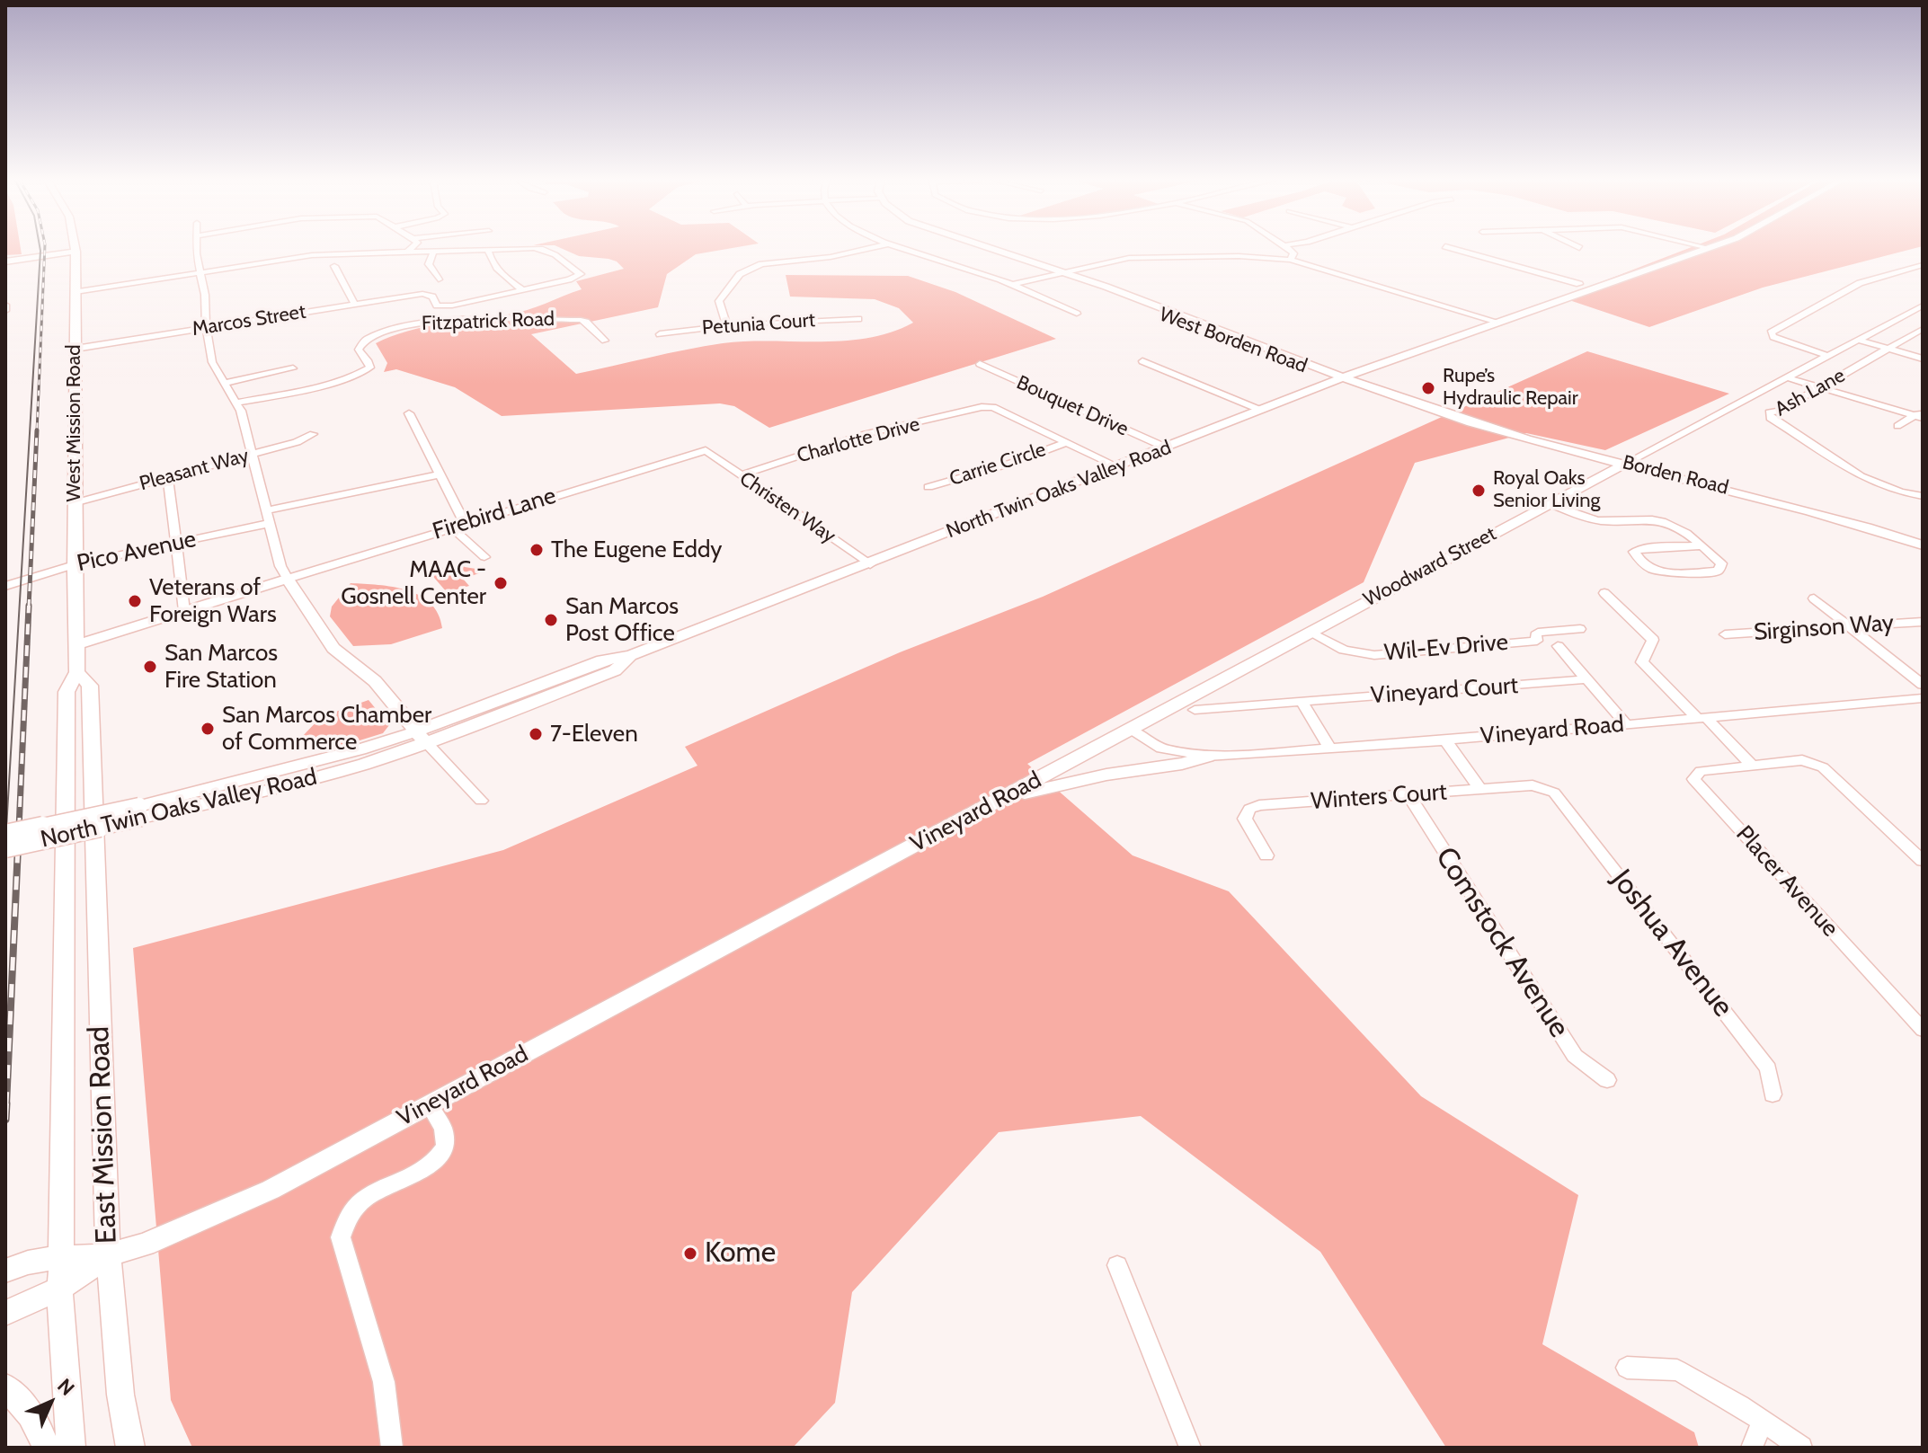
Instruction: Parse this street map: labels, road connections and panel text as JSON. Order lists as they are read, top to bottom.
{
  "streets": {
    "main road": [
      "West Borden Road",
      "West Mission Road",
      "Borden Road",
      "North Twin Oaks Valley Road",
      "Firebird Lane",
      "Woodward Street",
      "Vineyard Road",
      "East Mission Road"
    ],
    "street": [
      "Marcos Street",
      "Fitzpatrick Road",
      "Petunia Court",
      "Ash Lane",
      "Bouquet Drive",
      "Charlotte Drive",
      "Carrie Circle",
      "Pleasant Way",
      "Christen Way",
      "Pico Avenue",
      "Sirginson Way",
      "Wil-Ev Drive",
      "Vineyard Court",
      "Winters Court",
      "Placer Avenue",
      "Comstock Avenue",
      "Joshua Avenue"
    ]
  },
  "crossings": [
    ["Marcos Street", "West Mission Road"],
    ["West Borden Road", "Borden Road"],
    ["West Borden Road", "North Twin Oaks Valley Road"],
    ["West Borden Road", "Woodward Street"],
    ["Bouquet Drive", "North Twin Oaks Valley Road"],
    ["West Mission Road", "Pleasant Way"],
    ["West Mission Road", "Firebird Lane"],
    ["West Mission Road", "Pico Avenue"],
    ["West Mission Road", "East Mission Road"],
    ["Charlotte Drive", "Carrie Circle"],
    ["Charlotte Drive", "Christen Way"],
    ["Borden Road", "Woodward Street"],
    ["North Twin Oaks Valley Road", "Christen Way"],
    ["Christen Way", "Firebird Lane"],
    ["Woodward Street", "Wil-Ev Drive"],
    ["Woodward Street", "Vineyard Road"],
    ["Vineyard Road", "East Mission Road"],
    ["Winters Court", "Comstock Avenue"],
    ["Winters Court", "Joshua Avenue"]
  ],
  "places": [
    "Rupe’s Hydraulic Repair",
    "Royal Oaks Senior Living",
    "The Eugene Eddy",
    "MAAC - Gosnell Center",
    "Veterans of Foreign Wars",
    "San Marcos Post Office",
    "San Marcos Fire Station",
    "San Marcos Chamber of Commerce",
    "7-Eleven",
    "Kome"
  ],
  "north": "top right"
}
